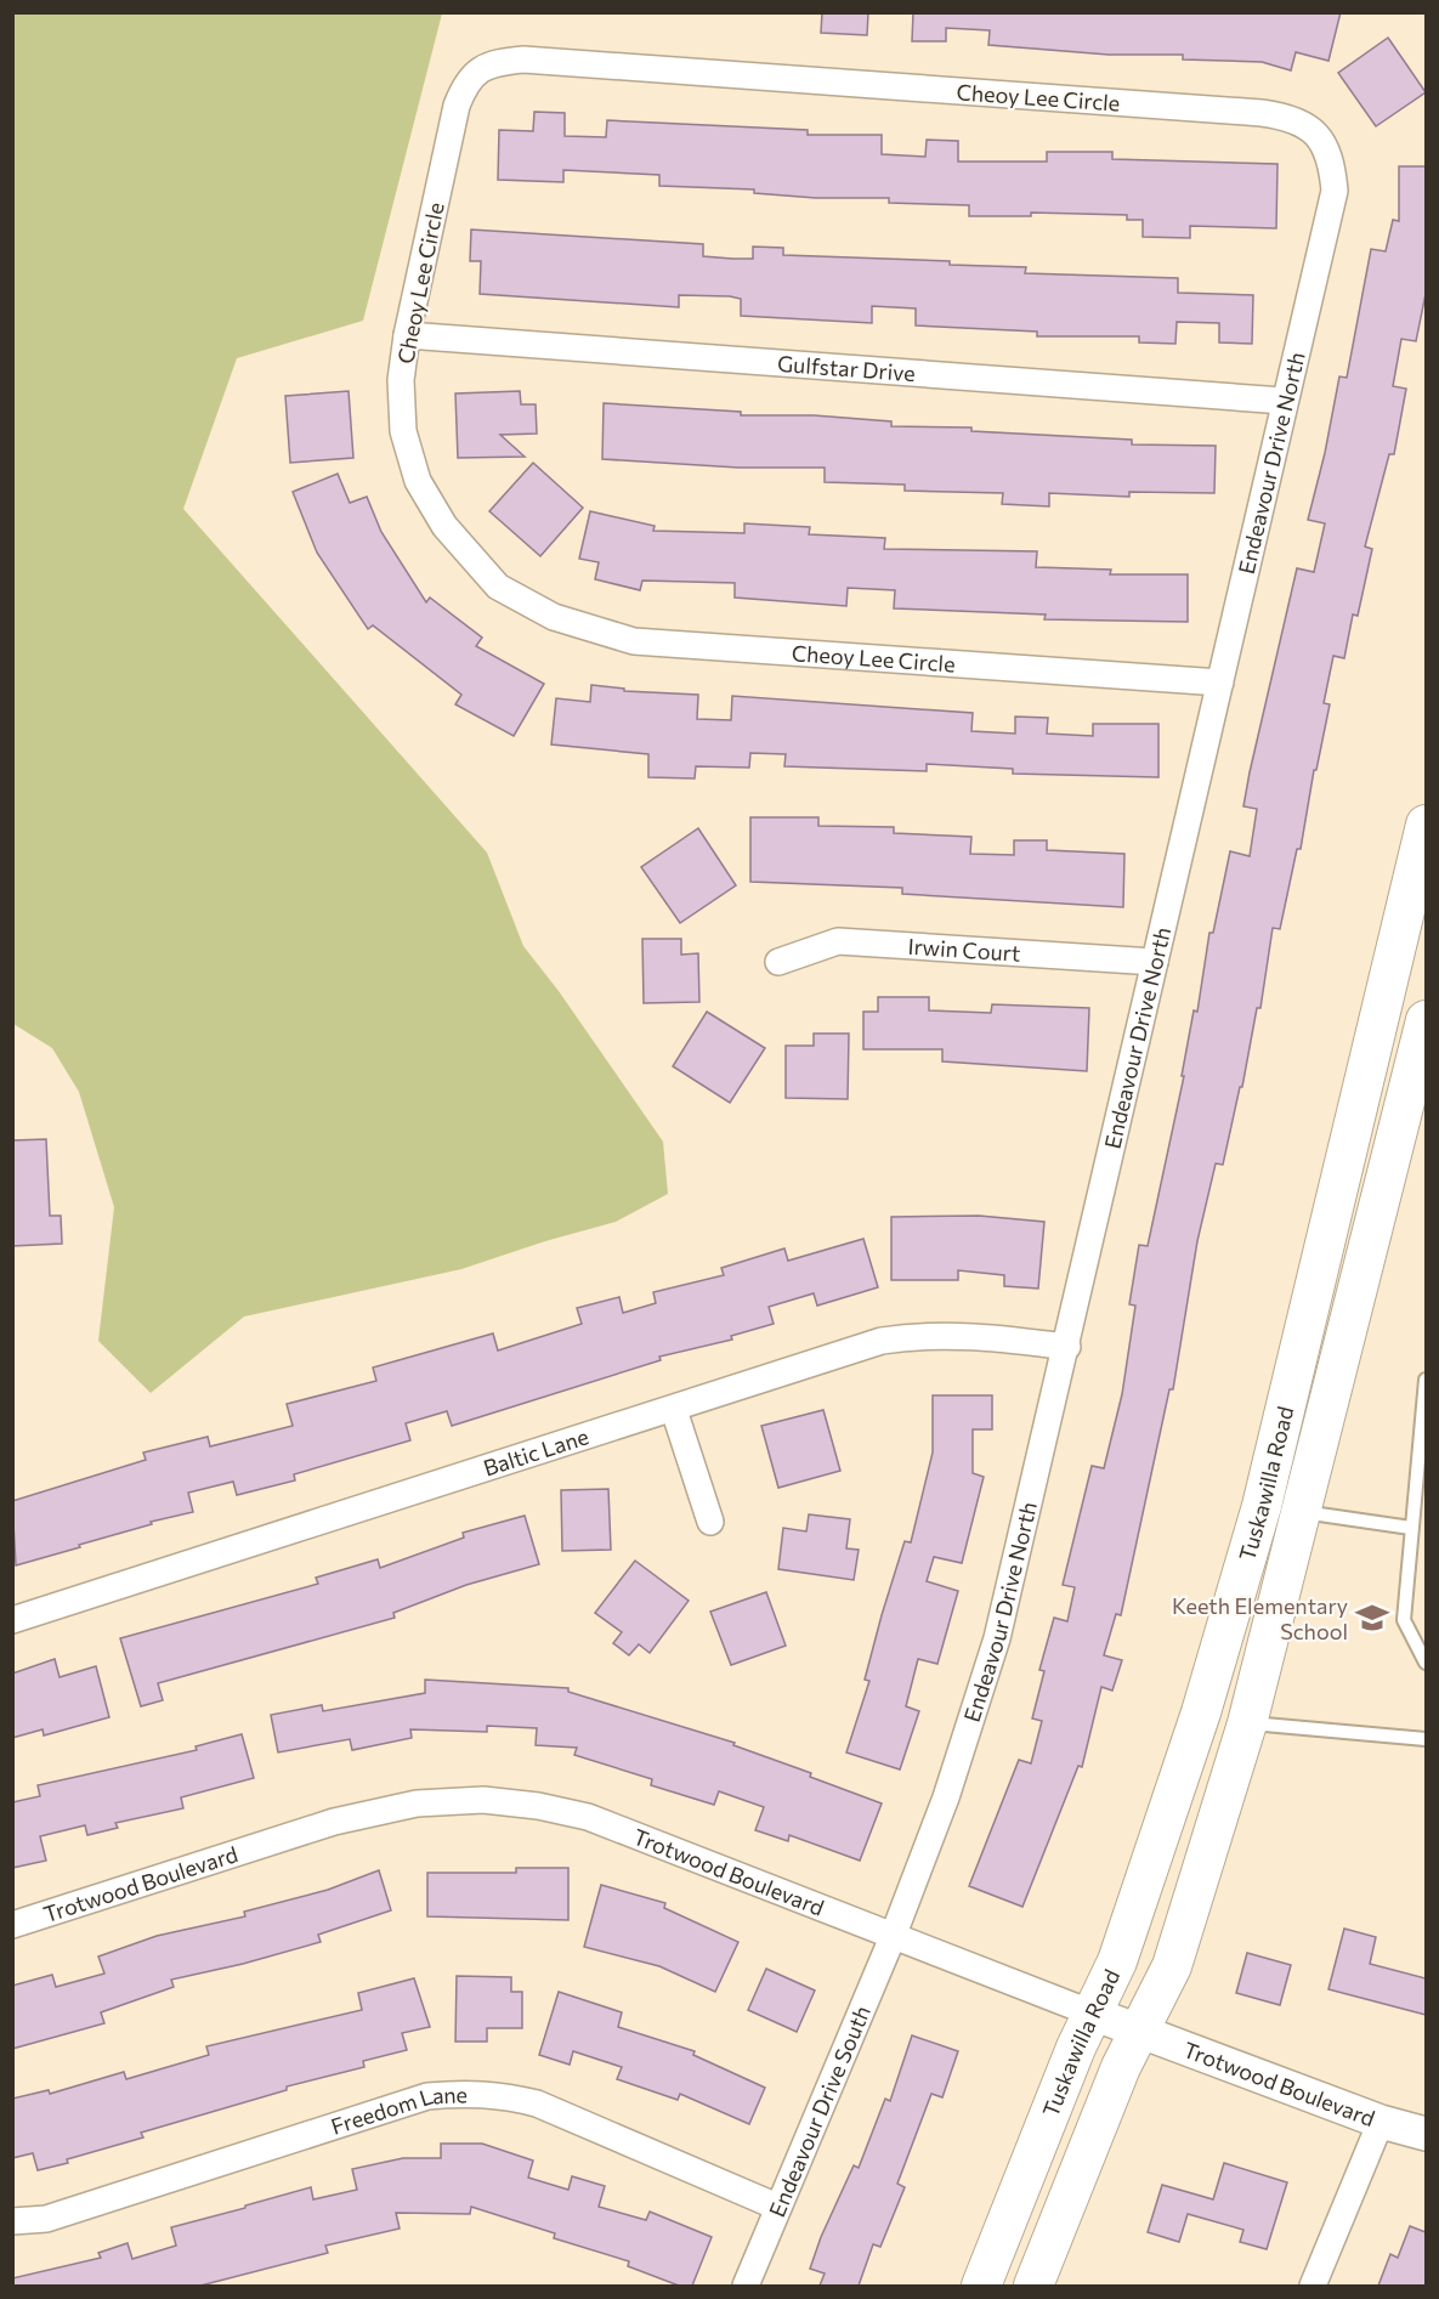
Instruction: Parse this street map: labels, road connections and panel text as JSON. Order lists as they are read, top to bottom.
{
  "streets": {
    "main road": ["Tuskawilla Road"],
    "street": [
      "Cheoy Lee Circle",
      "Gulfstar Drive",
      "Endeavour Drive North",
      "Irwin Court",
      "Baltic Lane",
      "Trotwood Boulevard",
      "Endeavour Drive South",
      "Freedom Lane"
    ]
  },
  "crossings": [
    ["Cheoy Lee Circle", "Gulfstar Drive"],
    ["Cheoy Lee Circle", "Endeavour Drive North"],
    ["Gulfstar Drive", "Endeavour Drive North"],
    ["Endeavour Drive North", "Irwin Court"],
    ["Endeavour Drive North", "Baltic Lane"],
    ["Endeavour Drive North", "Trotwood Boulevard"],
    ["Endeavour Drive North", "Endeavour Drive South"],
    ["Tuskawilla Road", "Trotwood Boulevard"],
    ["Trotwood Boulevard", "Endeavour Drive South"],
    ["Endeavour Drive South", "Freedom Lane"]
  ],
  "places": {
    "school or university": ["Keeth Elementary School"]
  }
}
